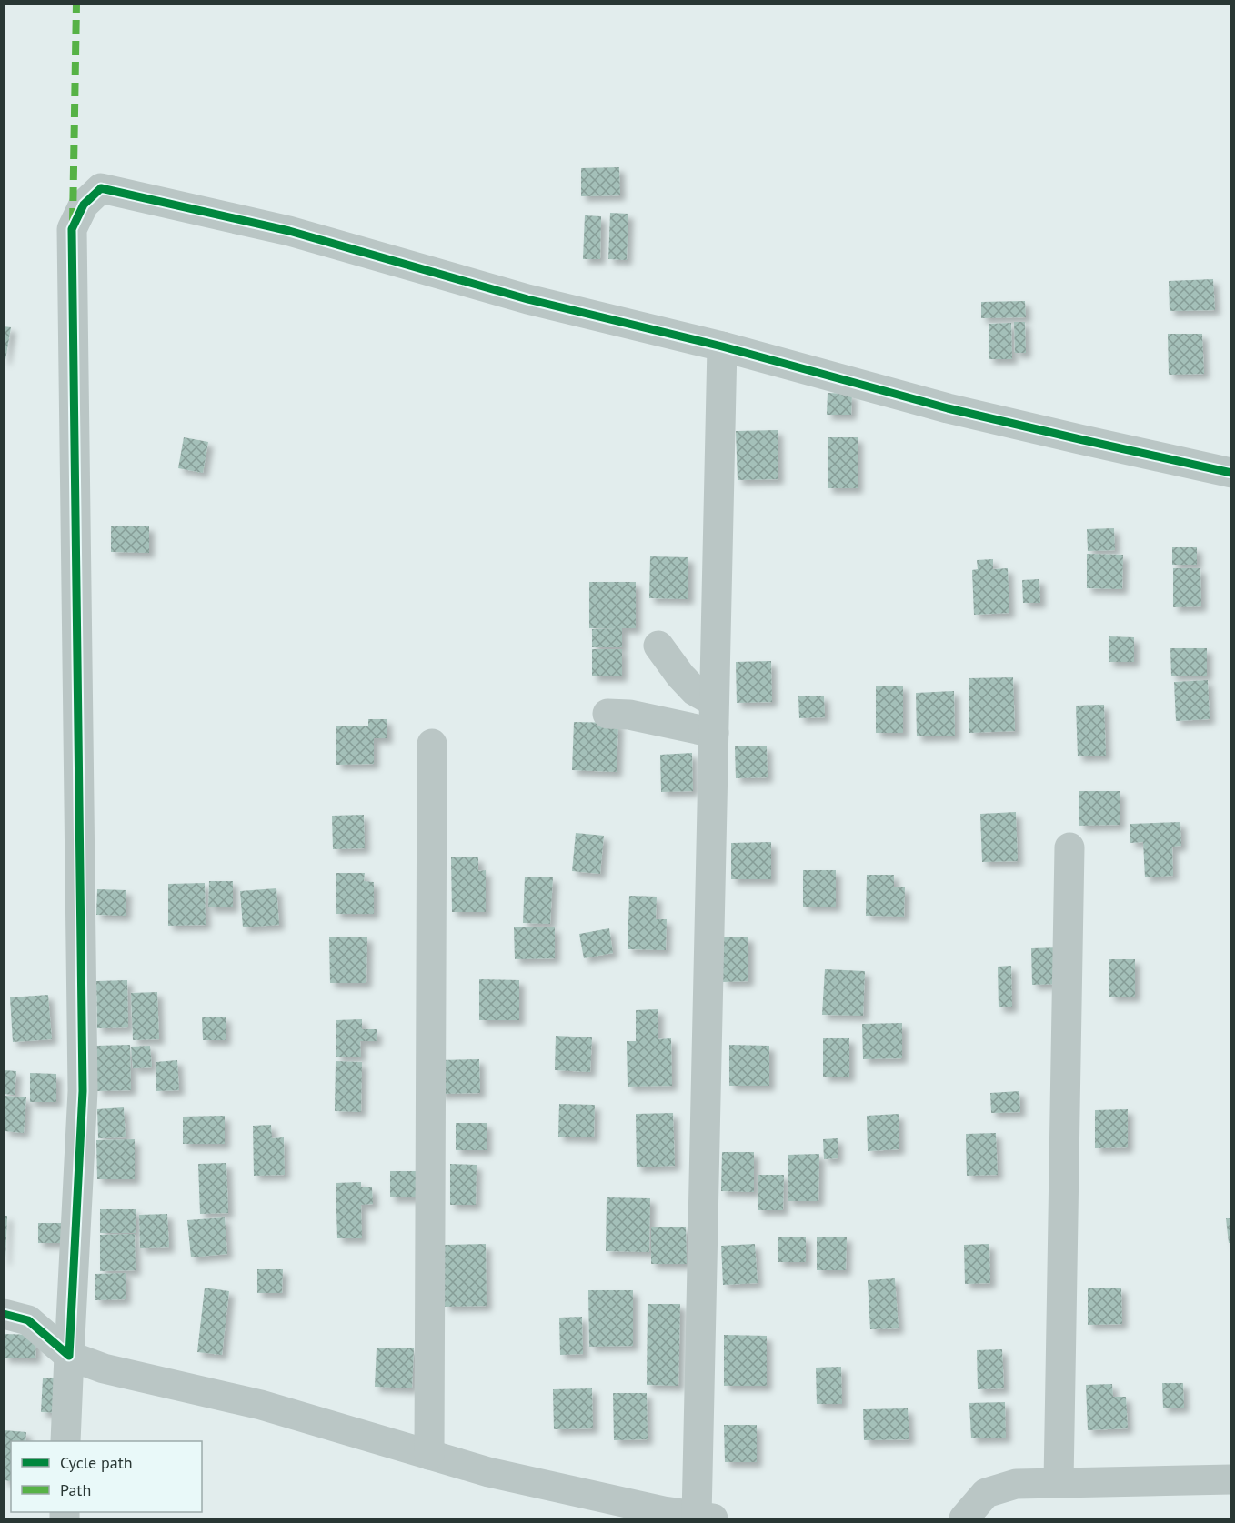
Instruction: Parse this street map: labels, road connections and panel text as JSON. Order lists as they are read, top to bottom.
{
  "legend": ["Cycle path", "Path"]
}
